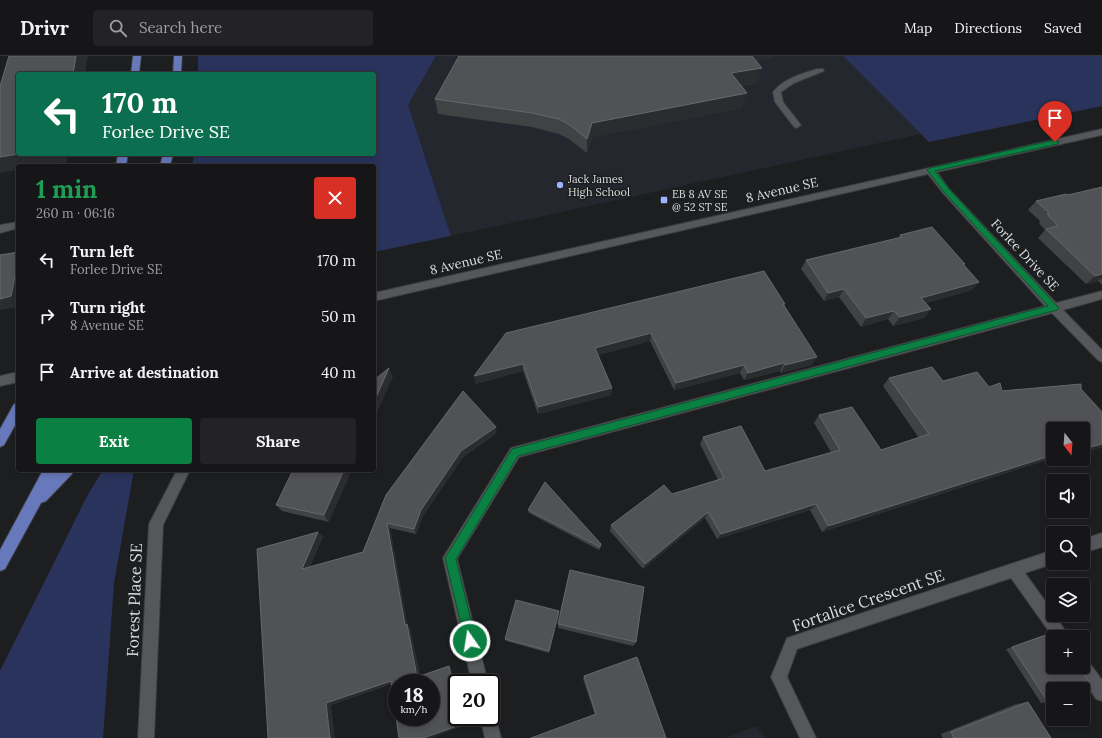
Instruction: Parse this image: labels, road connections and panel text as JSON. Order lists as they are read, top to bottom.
{
  "streets": {
    "street": [
      "8 Avenue SE",
      "Forlee Drive SE",
      "Forest Place SE",
      "Fortalice Crescent SE"
    ]
  },
  "crossings": [
    ["8 Avenue SE", "Forlee Drive SE"]
  ],
  "places": {
    "other": ["Jack James High School"],
    "transit": ["EB 8 AV SE @ 52 ST SE"]
  },
  "north": "bottom",
  "page": {
    "header": "Drivr",
    "search": "Search here",
    "nav": ["Map", "Directions", "Saved"],
    "turn": ["170 m", "Forlee Drive SE"],
    "heading": ["1 min", "260 m · 06:16"],
    "list": [
      {
        "name": "Turn left",
        "note": "Forlee Drive SE",
        "value": "170 m"
      },
      {
        "name": "Turn right",
        "note": "8 Avenue SE",
        "value": "50 m"
      },
      {
        "name": "Arrive at destination",
        "value": "40 m"
      }
    ],
    "buttons": ["Exit", "Share"],
    "map_buttons": ["+", "−"],
    "speed": "18 km/h",
    "limit": "20"
  }
}
